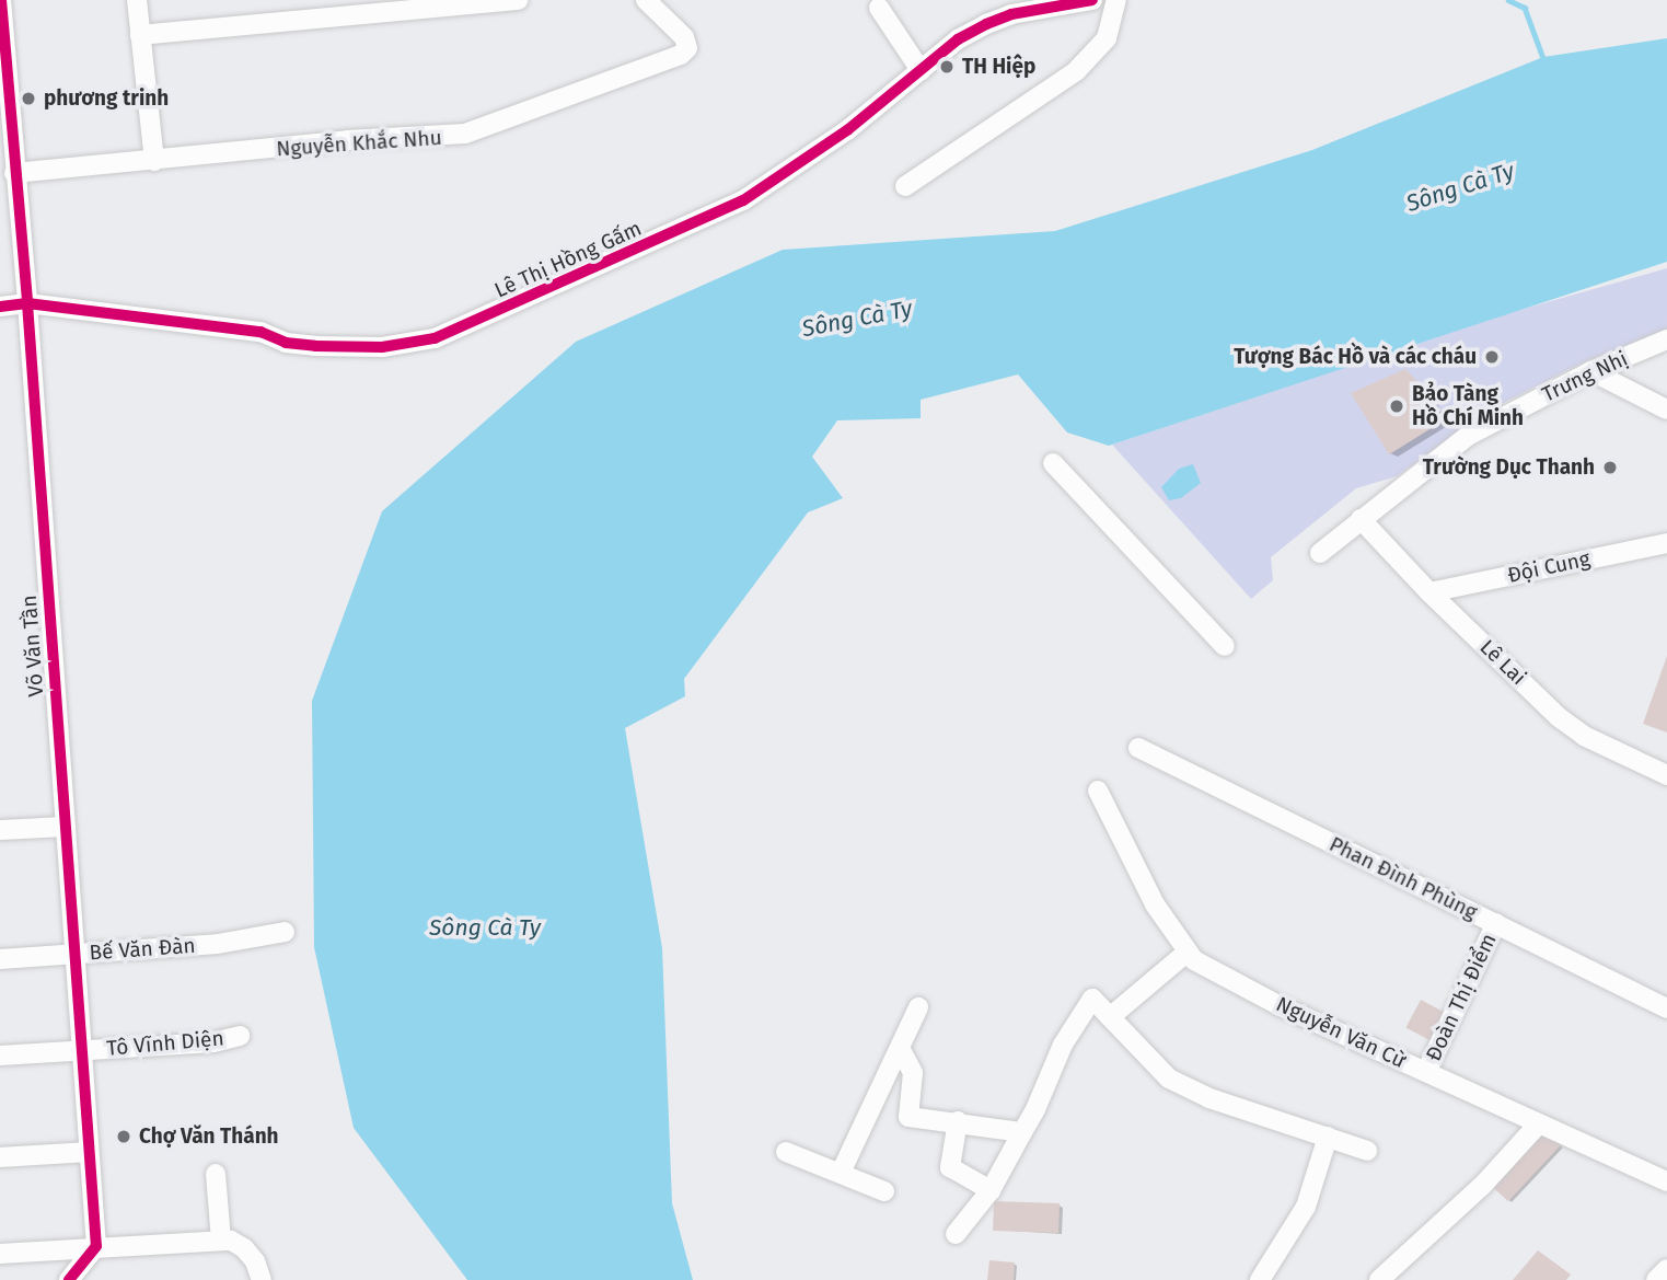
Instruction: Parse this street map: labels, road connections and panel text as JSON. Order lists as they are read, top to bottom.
{
  "streets": {
    "street": [
      "Nguyễn Khắc Nhu",
      "Lê Thị Hồng Gấm",
      "Trưng Nhị",
      "Đội Cung",
      "Võ Văn Tần",
      "Lê Lai",
      "Phan Đình Phùng",
      "Bế Văn Đàn",
      "Đoàn Thị Điểm",
      "Nguyễn Văn Cừ",
      "Tô Vĩnh Diện"
    ]
  },
  "crossings": [
    ["Nguyễn Khắc Nhu", "Võ Văn Tần"],
    ["Lê Thị Hồng Gấm", "Võ Văn Tần"],
    ["Trưng Nhị", "Lê Lai"],
    ["Đội Cung", "Lê Lai"],
    ["Võ Văn Tần", "Bế Văn Đàn"],
    ["Võ Văn Tần", "Tô Vĩnh Diện"],
    ["Phan Đình Phùng", "Đoàn Thị Điểm"],
    ["Đoàn Thị Điểm", "Nguyễn Văn Cừ"]
  ],
  "water": ["Sông Cà Ty"],
  "places": [
    "TH Hiệp",
    "phương trinh",
    "Tượng Bác Hồ và các cháu",
    "Bảo Tàng Hồ Chí Minh",
    "Trường Dục Thanh",
    "Chợ Văn Thánh"
  ]
}
